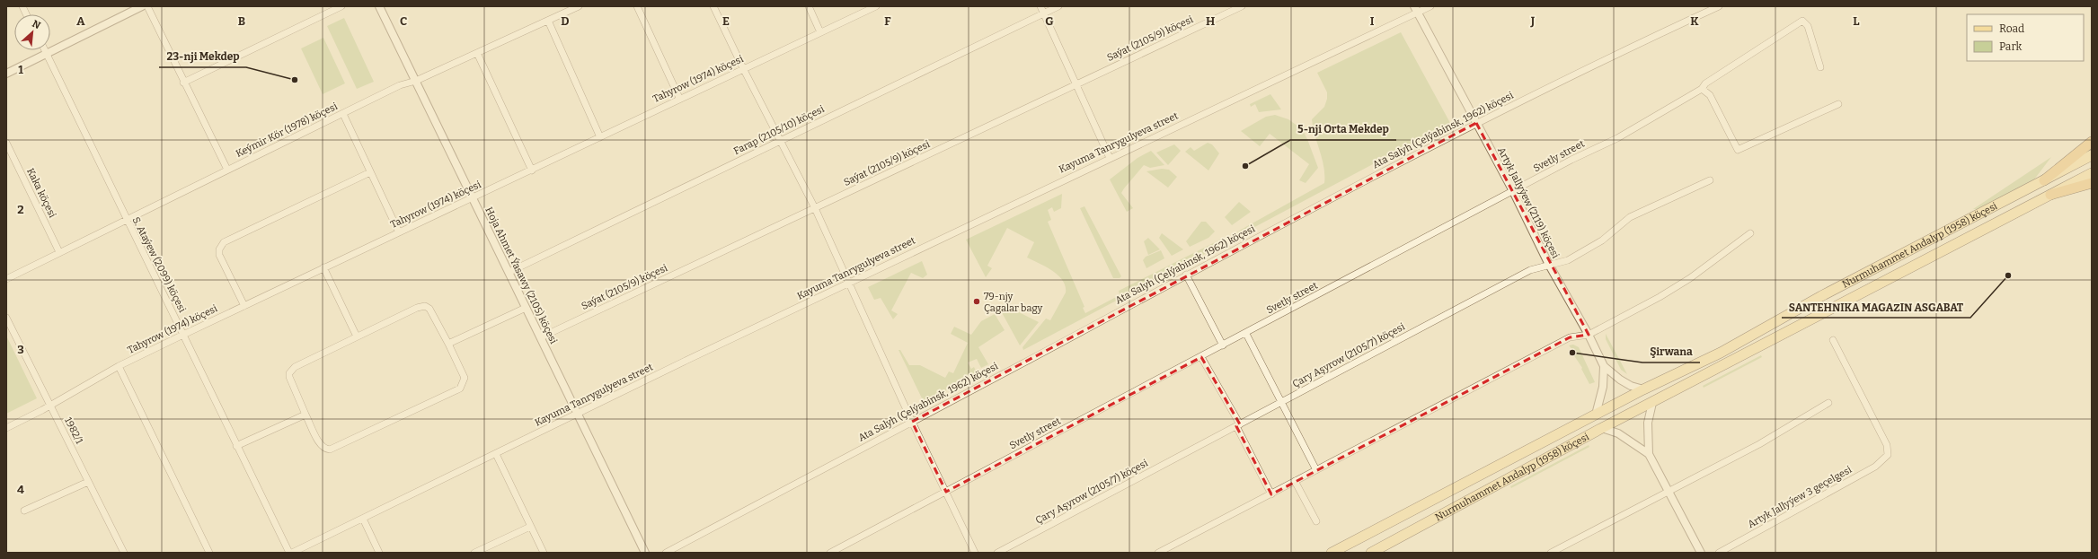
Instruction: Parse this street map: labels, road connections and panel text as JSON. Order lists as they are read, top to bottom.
{
  "streets": {
    "main road": ["Nurmuhammet Andalyp (1958) köçesi"],
    "street": [
      "Saýat (2105/9) köçesi",
      "Tahyrow (1974) köçesi",
      "Keýmir Kör (1978) köçesi",
      "Farap (2105/10) köçesi",
      "Ata Salyh (Çelýabinsk, 1962) köçesi",
      "Kayuma Tanrygulyeva street",
      "Svetly street",
      "Kaka köçesi",
      "Artyk Jallyýew (2119) köçesi",
      "S. Ataýew (2099) köçesi",
      "Hoja Ahmet Ýasawy (2105) köçesi",
      "Çary Aşyrow (2105/7) köçesi",
      "1982/1",
      "Artyk Jallyýew 3 geçelgesi"
    ]
  },
  "crossings": [
    ["Saýat (2105/9) köçesi", "Hoja Ahmet Ýasawy (2105) köçesi"],
    ["Tahyrow (1974) köçesi", "S. Ataýew (2099) köçesi"],
    ["Tahyrow (1974) köçesi", "Hoja Ahmet Ýasawy (2105) köçesi"],
    ["Tahyrow (1974) köçesi", "1982/1"],
    ["Keýmir Kör (1978) köçesi", "Kaka köçesi"],
    ["Keýmir Kör (1978) köçesi", "S. Ataýew (2099) köçesi"],
    ["Keýmir Kör (1978) köçesi", "Hoja Ahmet Ýasawy (2105) köçesi"],
    ["Farap (2105/10) köçesi", "Hoja Ahmet Ýasawy (2105) köçesi"],
    ["Ata Salyh (Çelýabinsk, 1962) köçesi", "Artyk Jallyýew (2119) köçesi"],
    ["Kayuma Tanrygulyeva street", "Artyk Jallyýew (2119) köçesi"],
    ["Kayuma Tanrygulyeva street", "Hoja Ahmet Ýasawy (2105) köçesi"],
    ["Svetly street", "Artyk Jallyýew (2119) köçesi"],
    ["Artyk Jallyýew (2119) köçesi", "Nurmuhammet Andalyp (1958) köçesi"],
    ["Artyk Jallyýew (2119) köçesi", "Çary Aşyrow (2105/7) köçesi"]
  ],
  "places": [
    "23-nji Mekdep",
    "5-nji Orta Mekdep",
    "SANTEHNIKA MAGAZIN ASGABAT",
    "79-njy Çagalar bagy",
    "Şirwana"
  ],
  "legend": ["Road", "Park"],
  "north": "top right",
  "grid": {
    "columns": [
      "A",
      "B",
      "C",
      "D",
      "E",
      "F",
      "G",
      "H",
      "I",
      "J",
      "K",
      "L"
    ],
    "rows": [
      "1",
      "2",
      "3",
      "4"
    ]
  }
}
